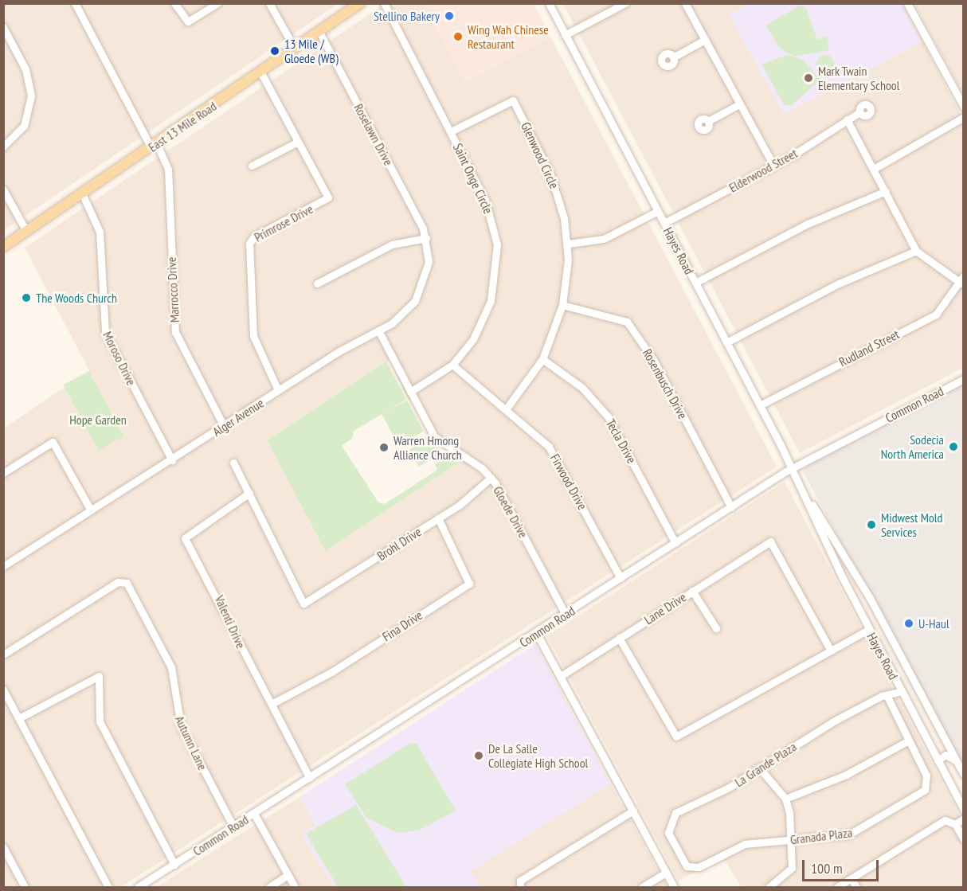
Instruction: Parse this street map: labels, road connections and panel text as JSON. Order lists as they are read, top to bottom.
{
  "streets": {
    "main road": ["East 13 Mile Road"],
    "street": [
      "Roselawn Drive",
      "Glenwood Circle",
      "Elderwood Street",
      "Saint Onge Circle",
      "Primrose Drive",
      "Hayes Road",
      "Marrocco Drive",
      "Rudland Street",
      "Moroso Drive",
      "Rosenbusch Drive",
      "Common Road",
      "Alger Avenue",
      "Tecla Drive",
      "Firwood Drive",
      "Gloede Drive",
      "Brohl Drive",
      "Lane Drive",
      "Valenti Drive",
      "Fina Drive",
      "Autumn Lane",
      "La Grande Plaza",
      "Granada Plaza"
    ]
  },
  "crossings": [
    ["East 13 Mile Road", "Roselawn Drive"],
    ["East 13 Mile Road", "Primrose Drive"],
    ["East 13 Mile Road", "Marrocco Drive"],
    ["East 13 Mile Road", "Moroso Drive"],
    ["Roselawn Drive", "Alger Avenue"],
    ["Glenwood Circle", "Saint Onge Circle"],
    ["Glenwood Circle", "Rosenbusch Drive"],
    ["Glenwood Circle", "Tecla Drive"],
    ["Glenwood Circle", "Firwood Drive"],
    ["Elderwood Street", "Hayes Road"],
    ["Saint Onge Circle", "Firwood Drive"],
    ["Saint Onge Circle", "Gloede Drive"],
    ["Primrose Drive", "Alger Avenue"],
    ["Hayes Road", "Rudland Street"],
    ["Hayes Road", "Common Road"],
    ["Hayes Road", "La Grande Plaza"],
    ["Marrocco Drive", "Alger Avenue"],
    ["Moroso Drive", "Alger Avenue"],
    ["Rosenbusch Drive", "Common Road"],
    ["Common Road", "Tecla Drive"],
    ["Common Road", "Firwood Drive"],
    ["Common Road", "Gloede Drive"],
    ["Common Road", "Valenti Drive"],
    ["Common Road", "Autumn Lane"],
    ["Alger Avenue", "Gloede Drive"],
    ["Gloede Drive", "Brohl Drive"],
    ["Brohl Drive", "Valenti Drive"],
    ["Brohl Drive", "Fina Drive"],
    ["Valenti Drive", "Fina Drive"],
    ["La Grande Plaza", "Granada Plaza"]
  ],
  "parks": ["Hope Garden"],
  "places": [
    "Stellino Bakery",
    "Wing Wah Chinese Restaurant",
    "13 Mile / Gloede (WB)",
    "Mark Twain Elementary School",
    "The Woods Church",
    "Sodecia North America",
    "Warren Hmong Alliance Church",
    "Midwest Mold Services",
    "U-Haul",
    "De La Salle Collegiate High School"
  ],
  "scale_bar": "100 m"
}
